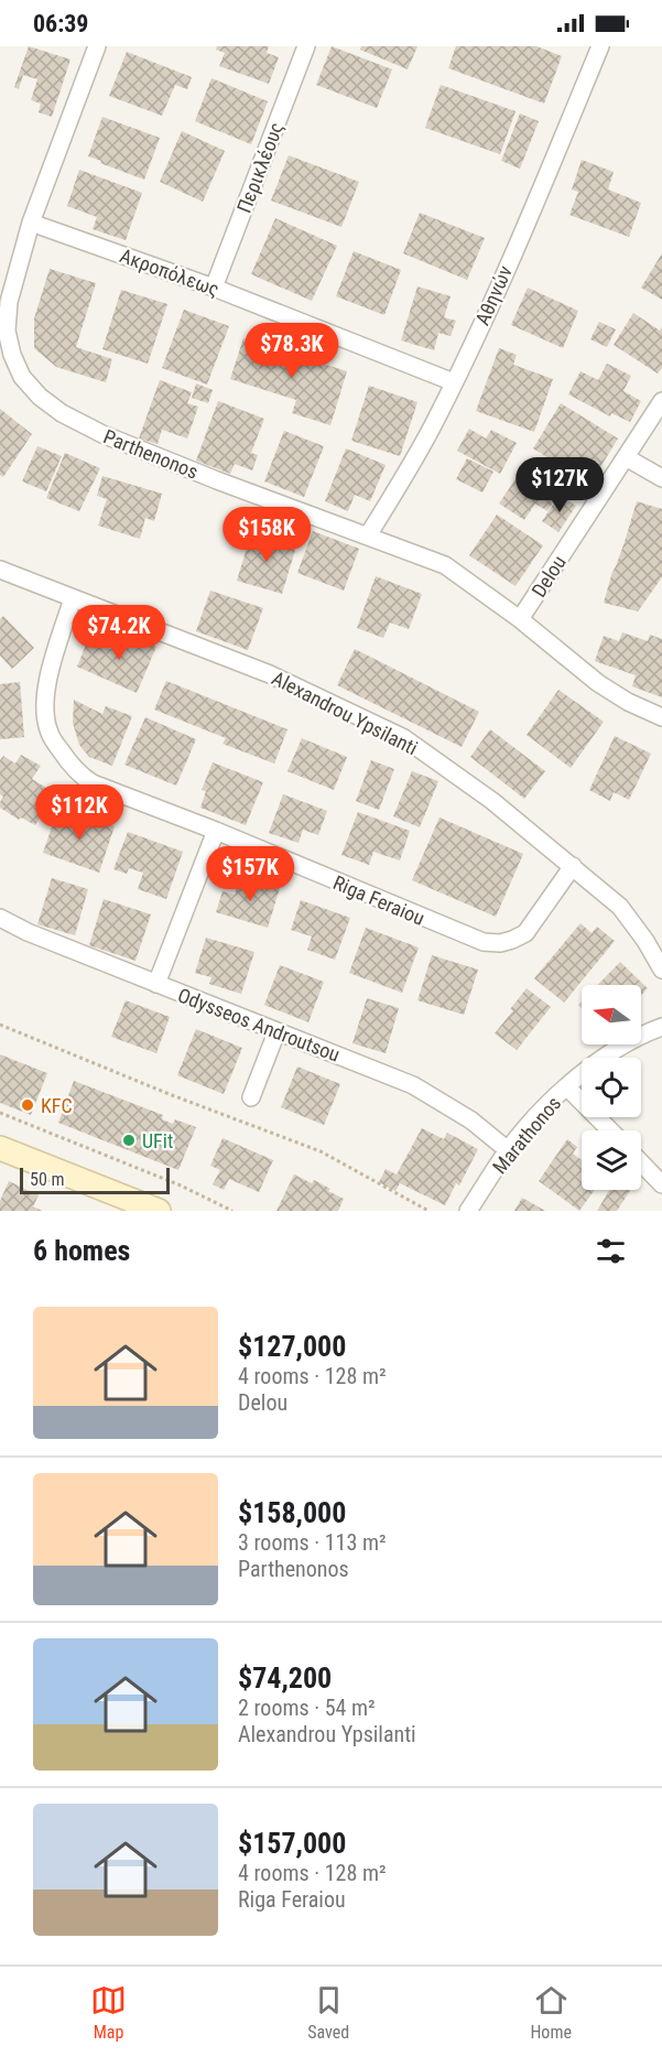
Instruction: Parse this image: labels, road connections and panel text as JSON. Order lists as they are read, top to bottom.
{
  "streets": {
    "street": [
      "Περικλέους",
      "Ακροπόλεως",
      "Αθηνών",
      "Parthenonos",
      "Delou",
      "Alexandrou Ypsilanti",
      "Riga Feraiou",
      "Odysseos Androutsou",
      "Marathonos"
    ]
  },
  "crossings": [
    ["Περικλέους", "Ακροπόλεως"],
    ["Ακροπόλεως", "Αθηνών"],
    ["Ακροπόλεως", "Parthenonos"],
    ["Αθηνών", "Parthenonos"],
    ["Parthenonos", "Delou"],
    ["Alexandrou Ypsilanti", "Riga Feraiou"],
    ["Odysseos Androutsou", "Marathonos"]
  ],
  "places": ["KFC", "UFit"],
  "scale_bar": "50 m",
  "north": "left",
  "page": {
    "status": "06:39",
    "price": [
      "$78.3K",
      "$127K",
      "$158K",
      "$74.2K",
      "$112K",
      "$157K"
    ],
    "scale": "50 m",
    "heading": "6 homes",
    "list": [
      {
        "name": "$127,000",
        "note": "4 rooms · 128 m² · Delou"
      },
      {
        "name": "$158,000",
        "note": "3 rooms · 113 m² · Parthenonos"
      },
      {
        "name": "$74,200",
        "note": "2 rooms · 54 m² · Alexandrou Ypsilanti"
      },
      {
        "name": "$157,000",
        "note": "4 rooms · 128 m² · Riga Feraiou"
      }
    ],
    "tabs": ["Map", "Saved", "Home"]
  }
}
